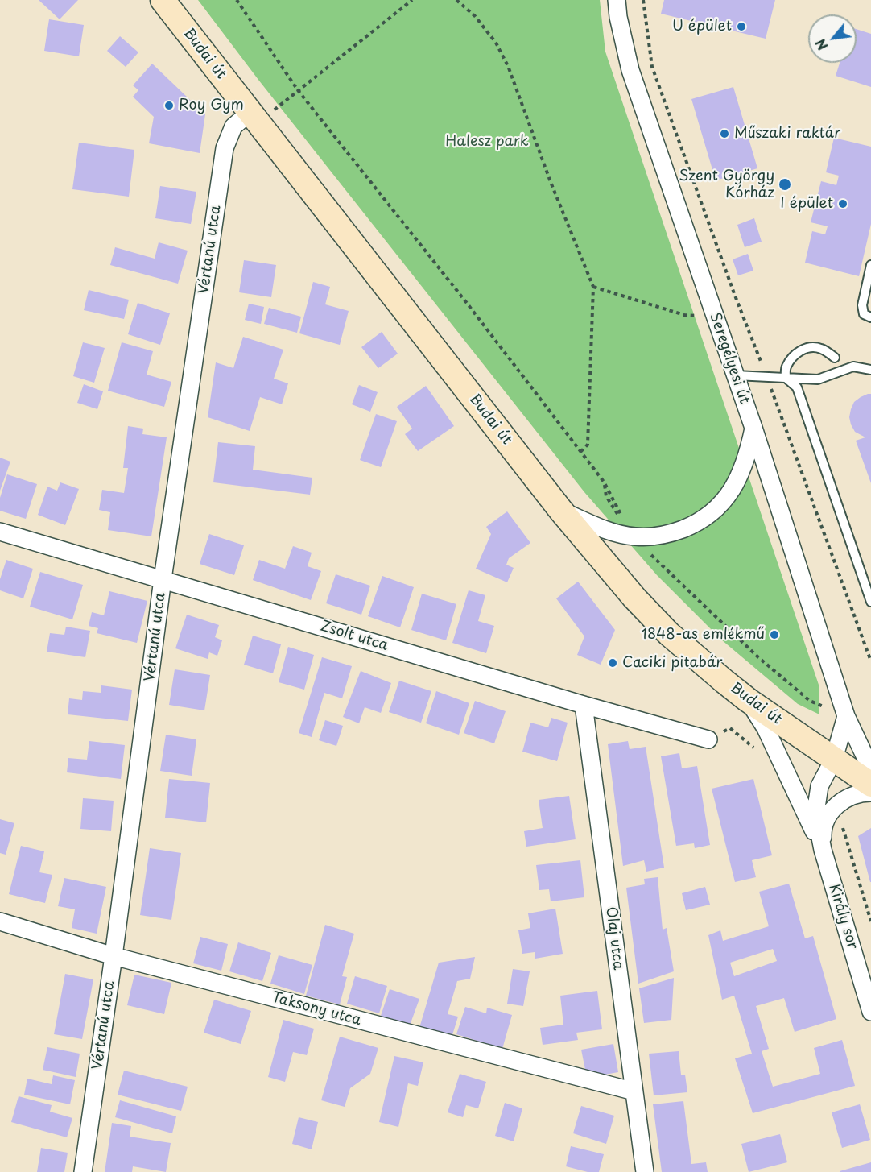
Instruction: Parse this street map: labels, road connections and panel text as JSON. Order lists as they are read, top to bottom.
{
  "streets": {
    "main road": ["Budai út"],
    "street": [
      "Vértanú utca",
      "Seregélyesi út",
      "Zsolt utca",
      "Király sor",
      "Olaj utca",
      "Taksony utca"
    ]
  },
  "crossings": [
    ["Budai út", "Vértanú utca"],
    ["Budai út", "Király sor"],
    ["Vértanú utca", "Zsolt utca"],
    ["Vértanú utca", "Taksony utca"],
    ["Zsolt utca", "Olaj utca"],
    ["Olaj utca", "Taksony utca"]
  ],
  "parks": ["Halesz park"],
  "places": [
    "U épület",
    "Roy Gym",
    "Műszaki raktár",
    "Szent György Kórház",
    "I épület",
    "1848-as emlékmű",
    "Caciki pitabár"
  ],
  "north": "bottom left"
}
